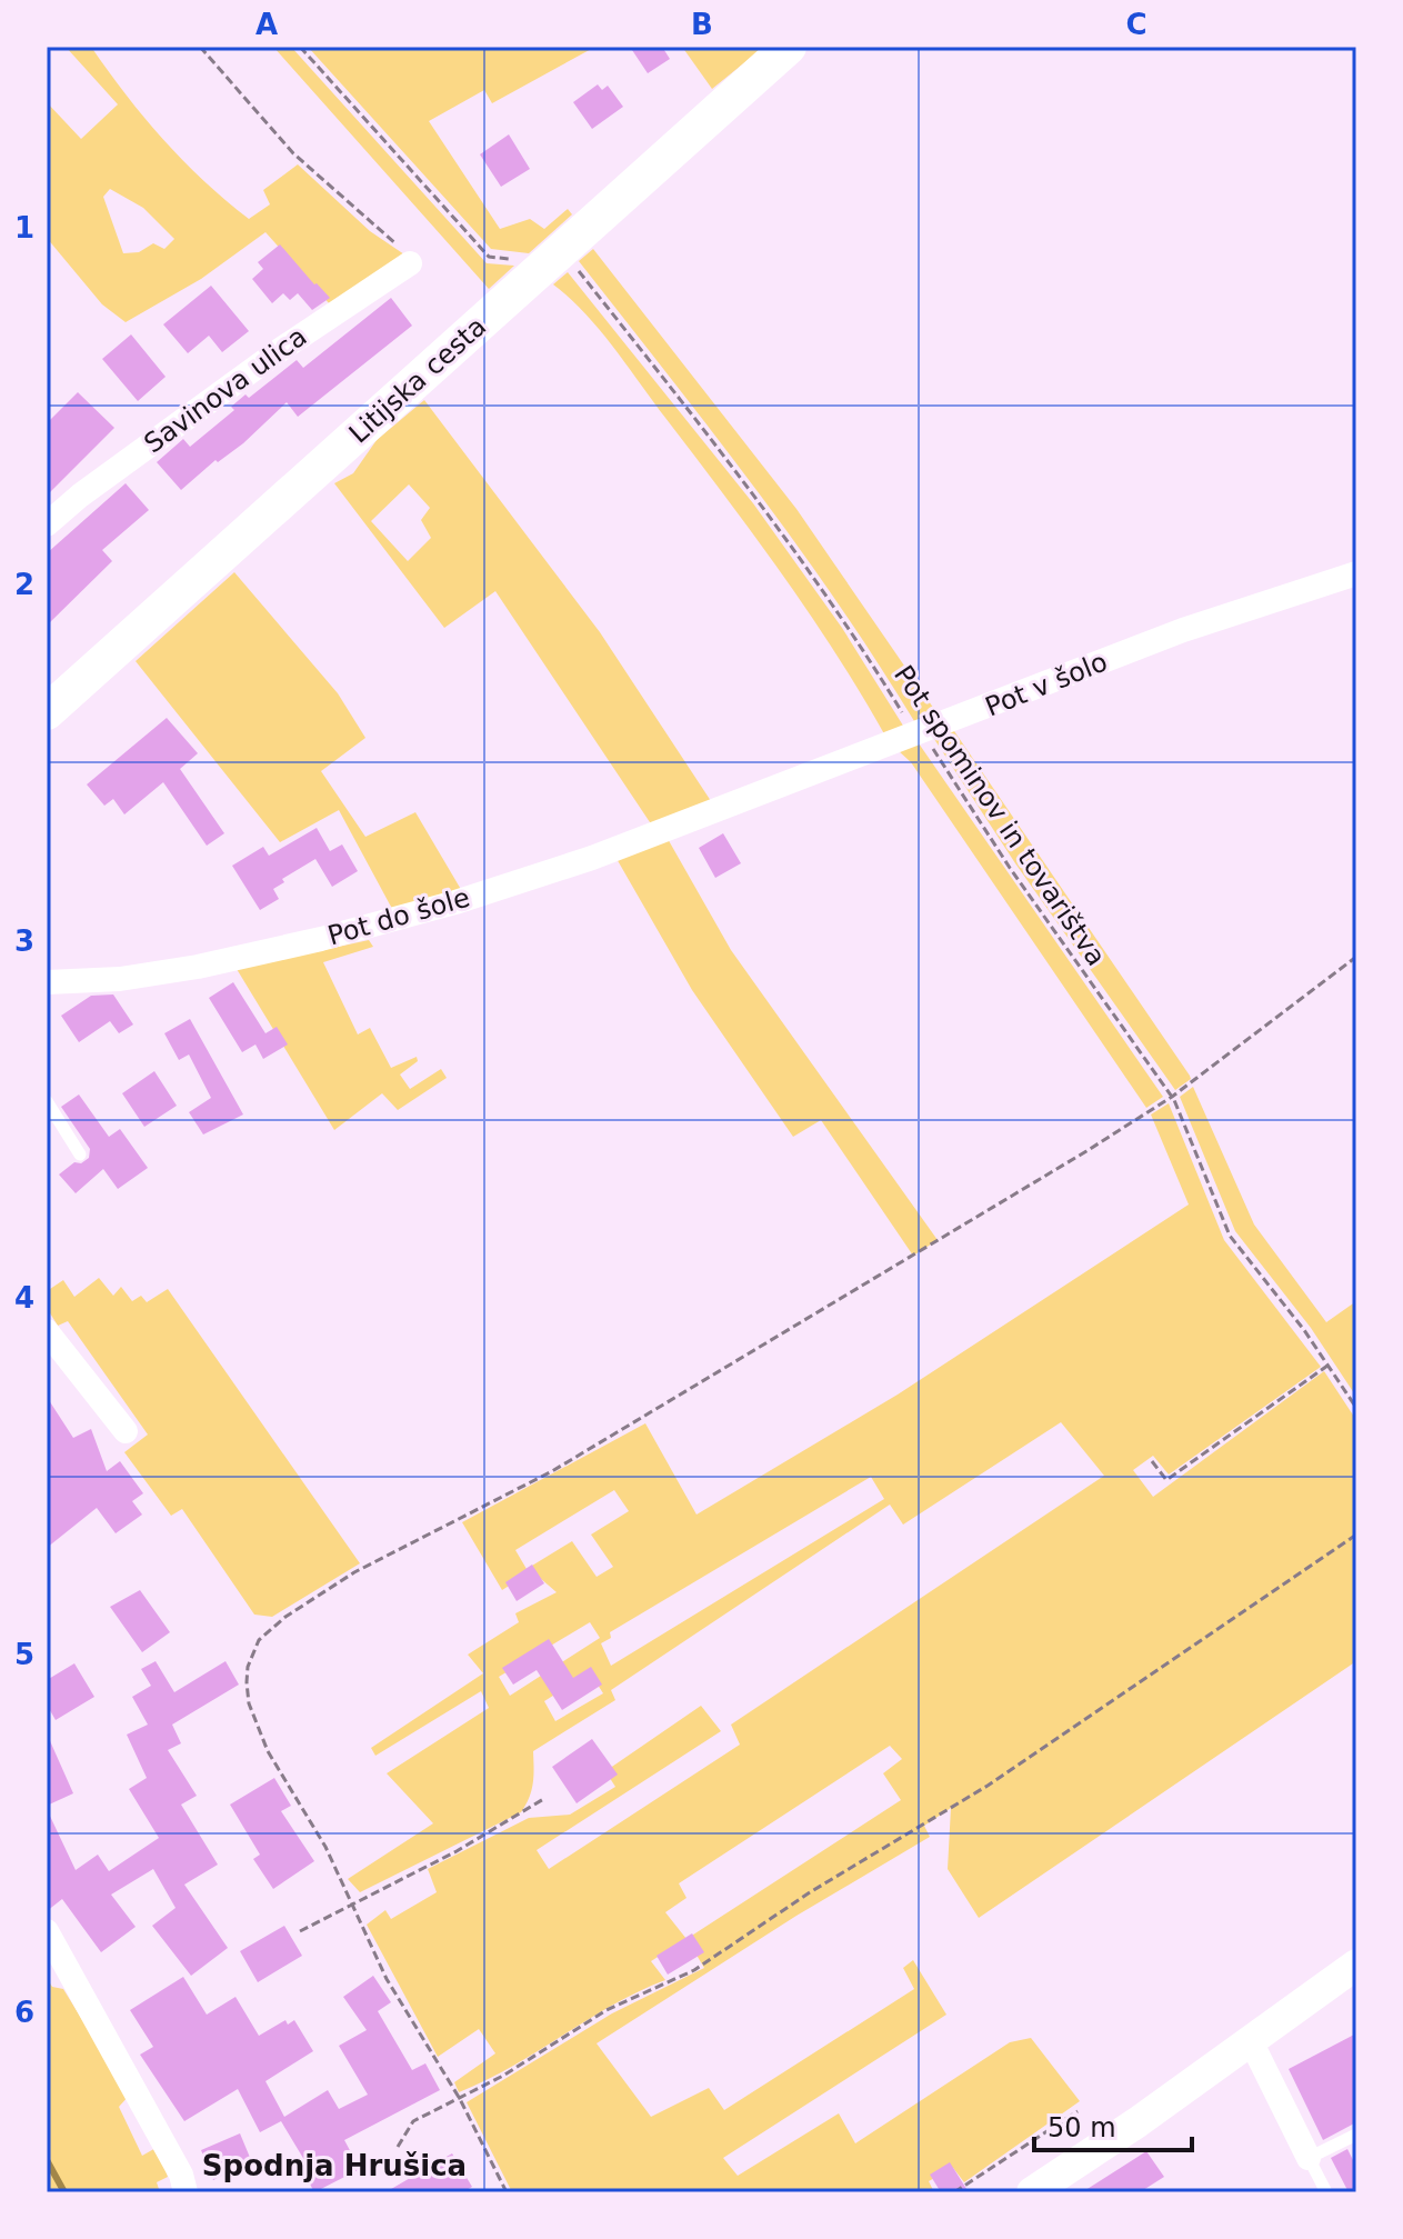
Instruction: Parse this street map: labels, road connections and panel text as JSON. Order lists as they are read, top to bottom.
{
  "streets": {
    "main road": ["Litijska cesta"],
    "street": ["Savinova ulica", "Pot v šolo", "Pot do šole"],
    "path": ["Pot spominov in tovarištva"]
  },
  "crossings": [
    ["Pot v šolo", "Pot spominov in tovarištva"],
    ["Pot v šolo", "Pot do šole"]
  ],
  "districts": ["Spodnja Hrušica"],
  "scale_bar": "50 m",
  "grid": {
    "columns": ["A", "B", "C"],
    "rows": [
      "1",
      "2",
      "3",
      "4",
      "5",
      "6"
    ]
  }
}
